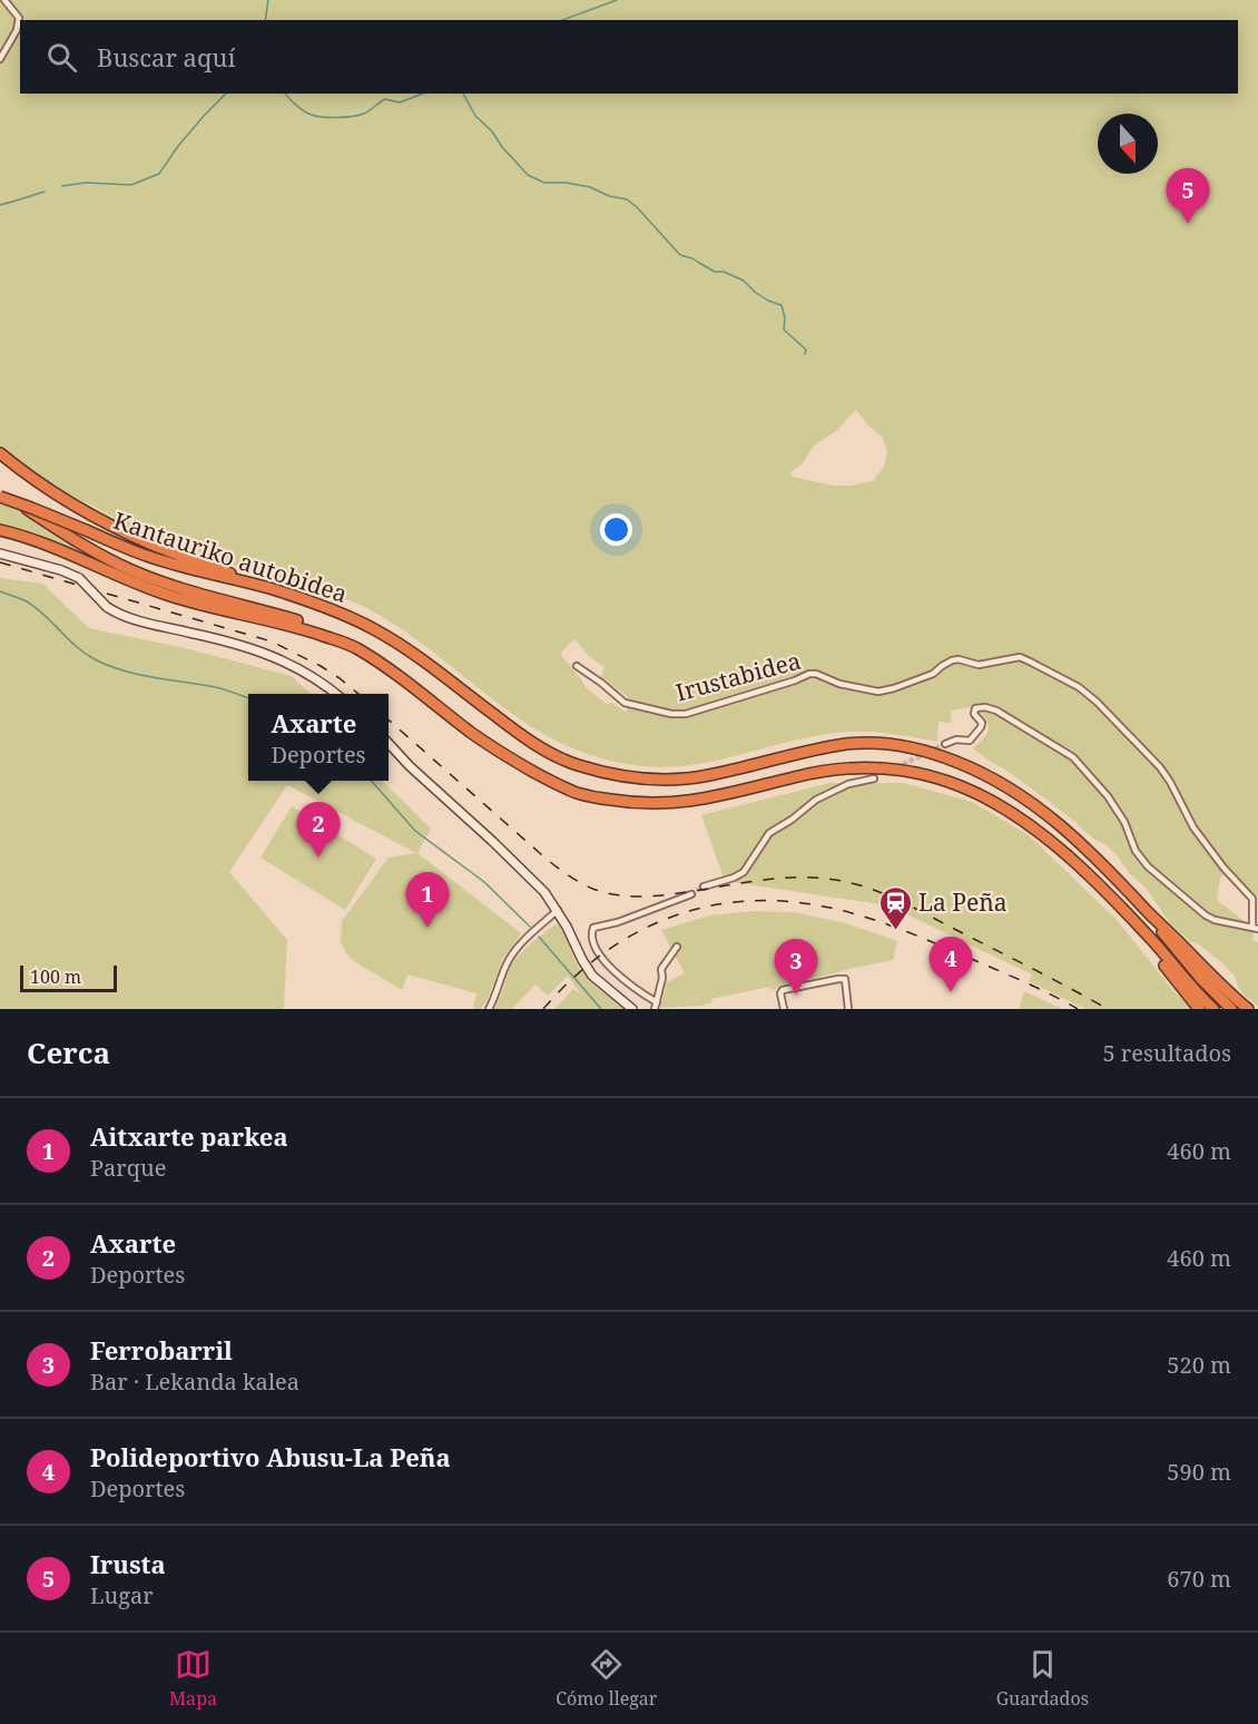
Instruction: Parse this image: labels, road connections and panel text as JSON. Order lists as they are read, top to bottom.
{
  "streets": {
    "highway": ["Kantauriko autobidea"],
    "street": ["Irustabidea"]
  },
  "places": {
    "station": ["La Peña"]
  },
  "scale_bar": "100 m",
  "north": "bottom",
  "page": {
    "search": "Buscar aquí",
    "pins": [
      "5",
      "2",
      "1",
      "4",
      "3"
    ],
    "popup": ["Axarte", "Deportes"],
    "scale": "100 m",
    "heading": ["Cerca", "5 resultados"],
    "list": [
      {
        "mark": "1",
        "name": "Aitxarte parkea",
        "note": "Parque",
        "value": "460 m"
      },
      {
        "mark": "2",
        "name": "Axarte",
        "note": "Deportes",
        "value": "460 m"
      },
      {
        "mark": "3",
        "name": "Ferrobarril",
        "note": "Bar · Lekanda kalea",
        "value": "520 m"
      },
      {
        "mark": "4",
        "name": "Polideportivo Abusu-La Peña",
        "note": "Deportes",
        "value": "590 m"
      },
      {
        "mark": "5",
        "name": "Irusta",
        "note": "Lugar",
        "value": "670 m"
      }
    ],
    "nav": ["Mapa", "Cómo llegar", "Guardados"]
  }
}
